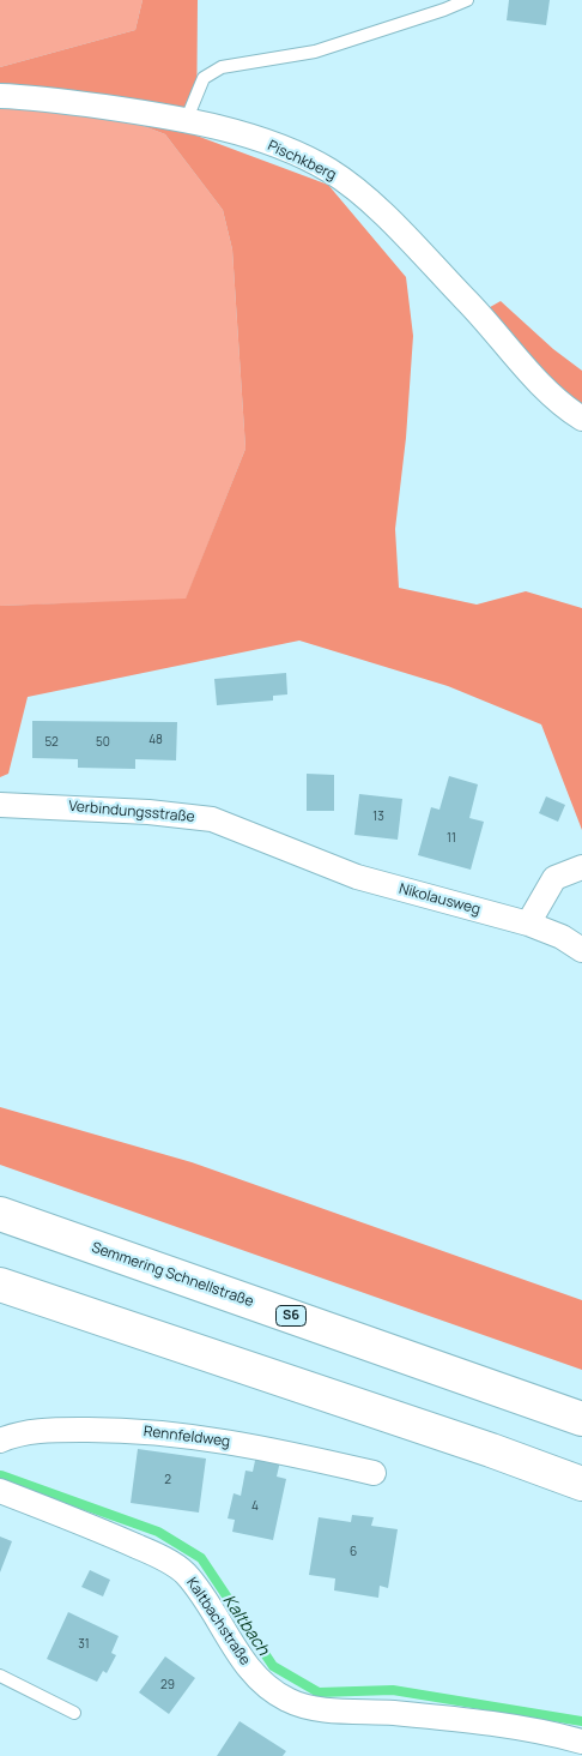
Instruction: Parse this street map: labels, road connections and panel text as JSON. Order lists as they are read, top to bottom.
{
  "streets": {
    "highway": ["Semmering Schnellstraße", "S6"],
    "street": [
      "Pischkberg",
      "Verbindungsstraße",
      "Nikolausweg",
      "Rennfeldweg",
      "Kaltbachstraße"
    ]
  },
  "crossings": [
    ["Verbindungsstraße", "Nikolausweg"]
  ],
  "water": ["Kaltbach"],
  "house_numbers": [
    "48",
    "52",
    "50",
    "13",
    "11",
    "2",
    "4",
    "6",
    "31",
    "29"
  ]
}
